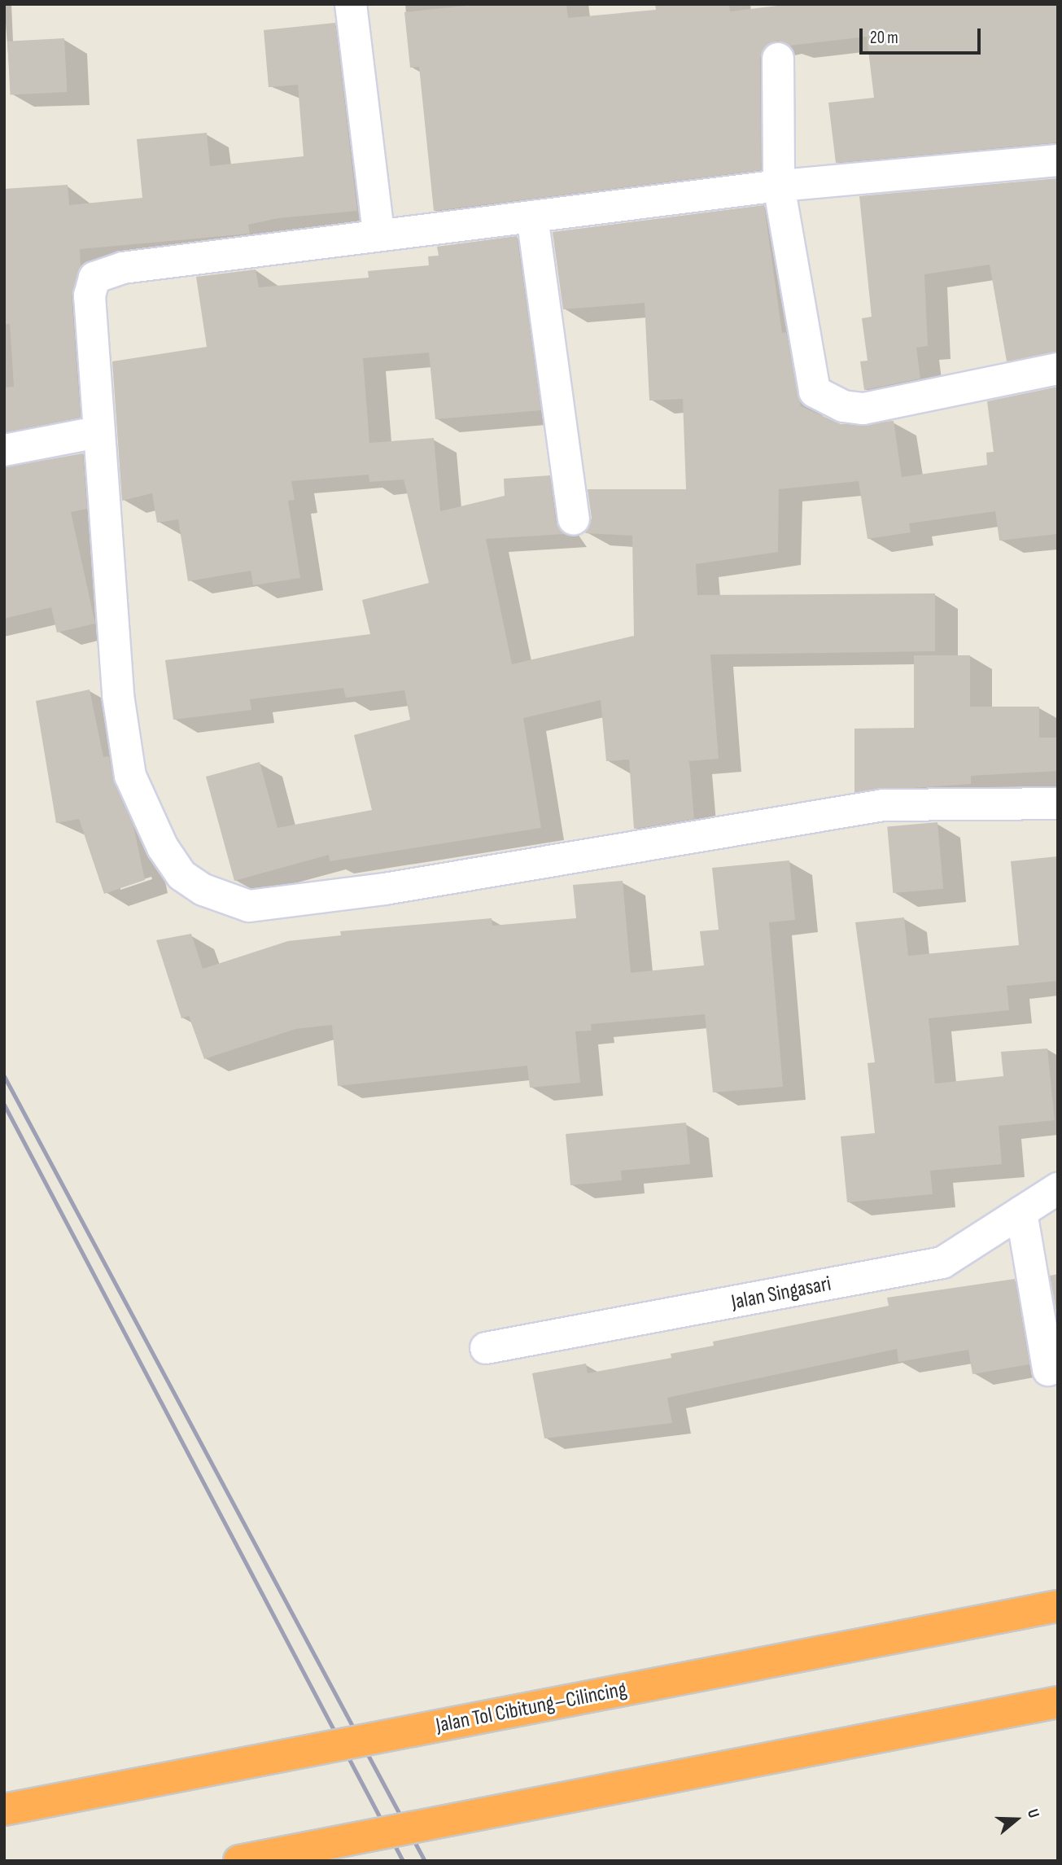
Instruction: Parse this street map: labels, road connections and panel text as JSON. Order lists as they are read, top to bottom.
{
  "streets": {
    "highway": ["Jalan Tol Cibitung–Cilincing"],
    "street": ["Jalan Singasari"]
  },
  "scale_bar": "20 m",
  "north": "right"
}
